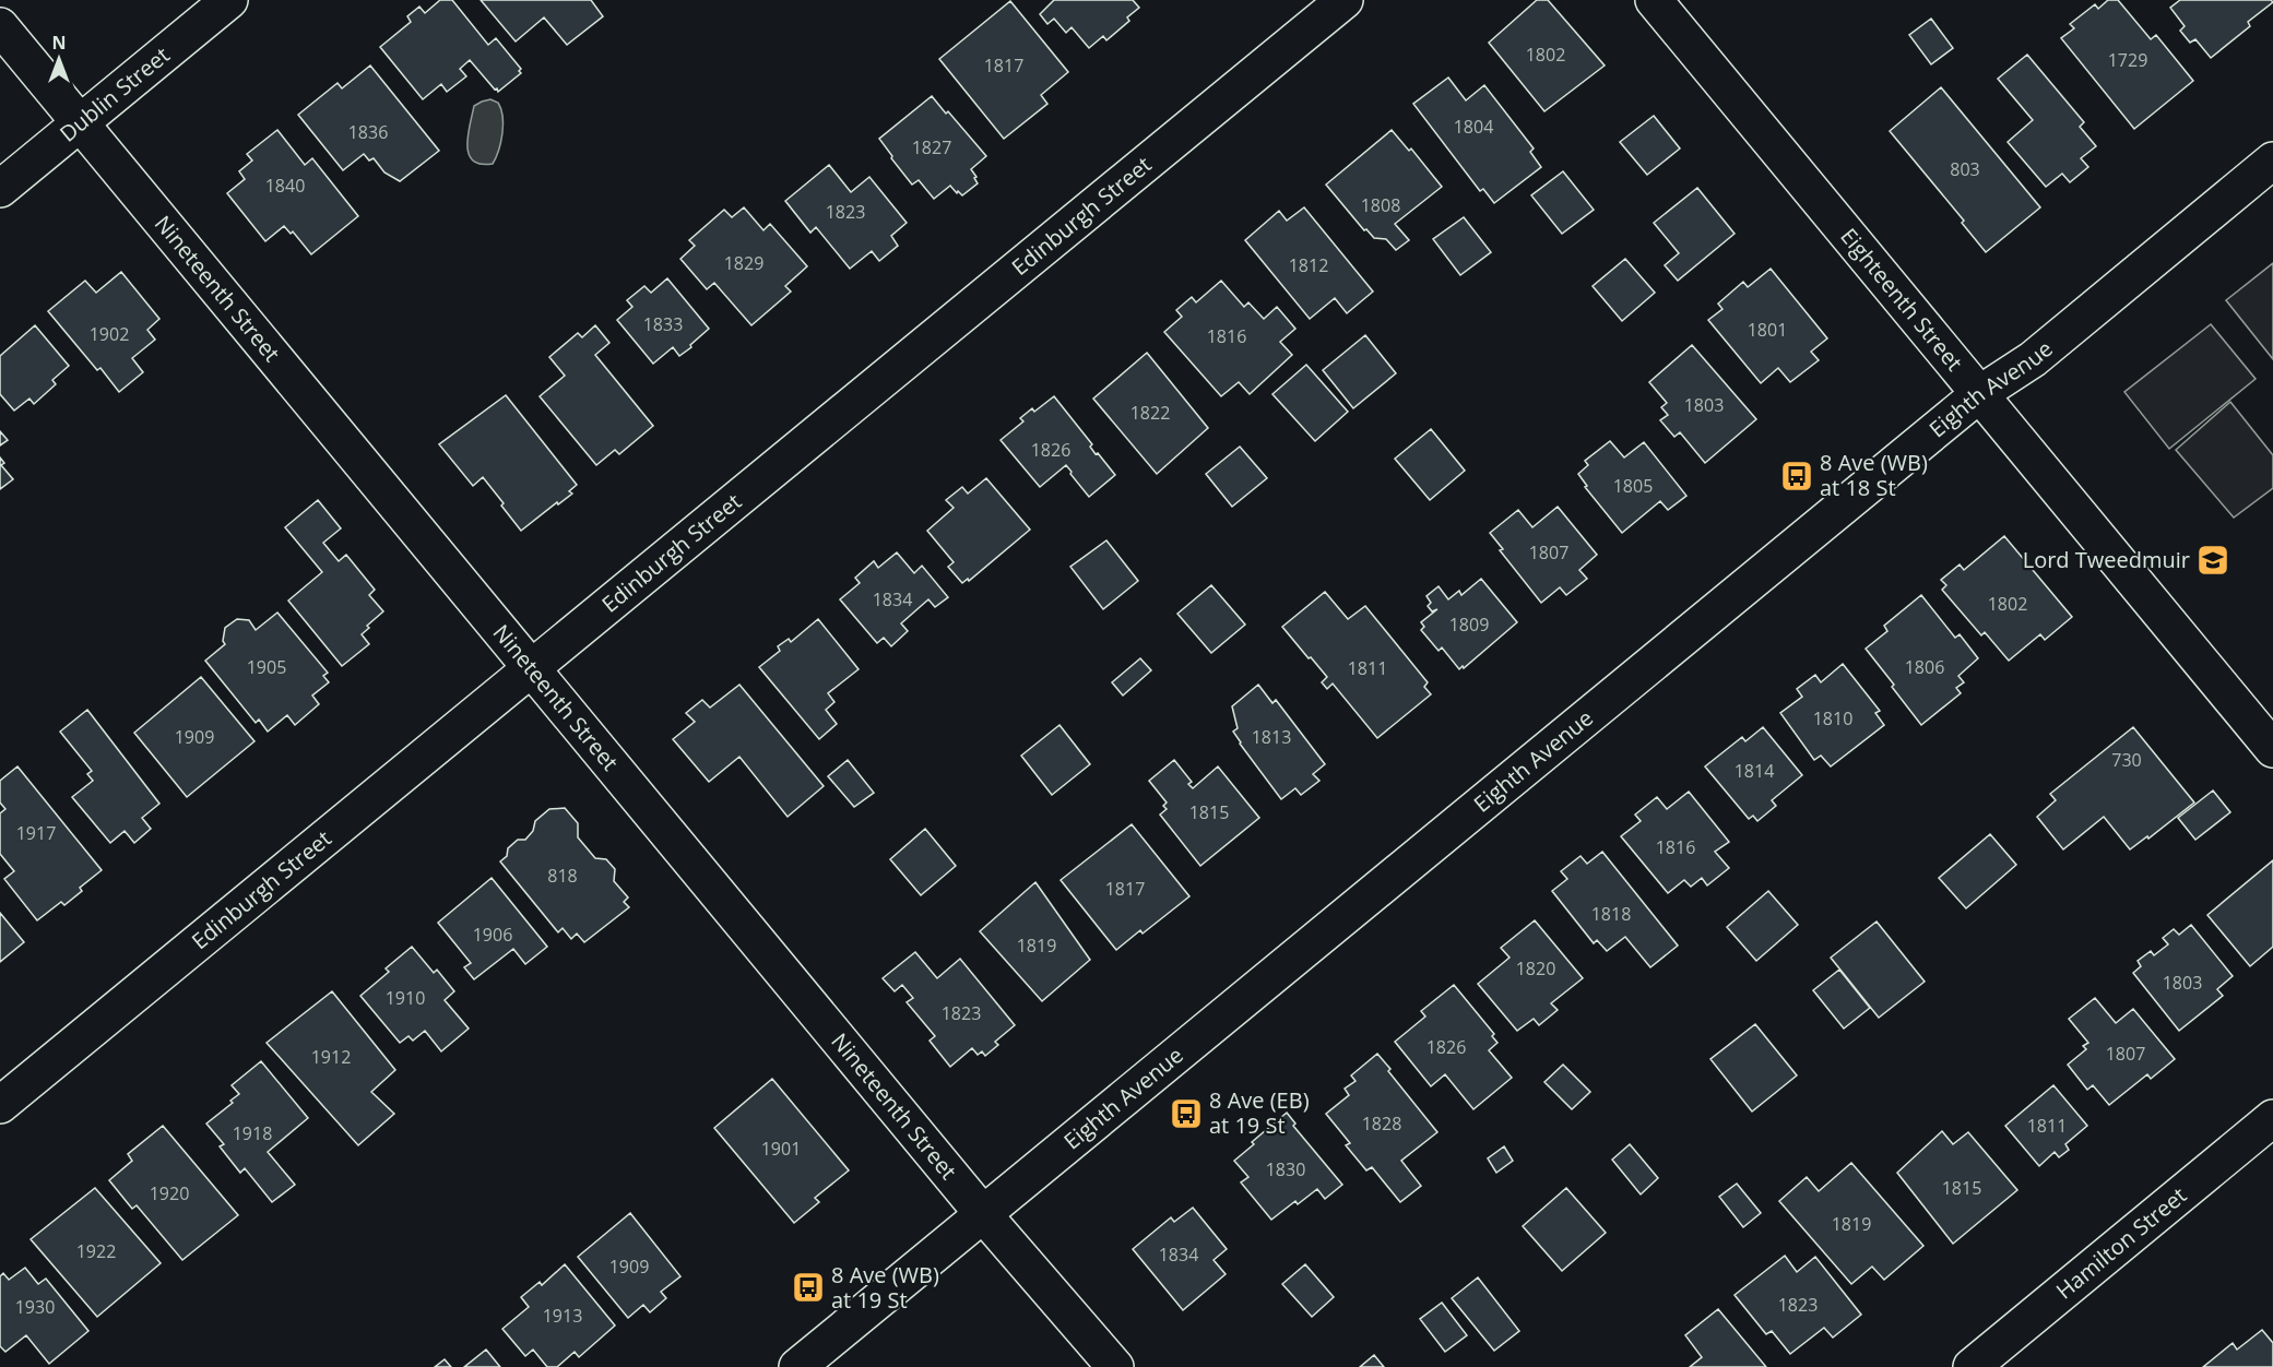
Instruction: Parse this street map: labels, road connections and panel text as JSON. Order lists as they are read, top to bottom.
{
  "streets": {
    "street": [
      "Dublin Street",
      "Edinburgh Street",
      "Nineteenth Street",
      "Eighteenth Street",
      "Eighth Avenue",
      "Hamilton Street"
    ]
  },
  "crossings": [
    ["Dublin Street", "Nineteenth Street"],
    ["Edinburgh Street", "Nineteenth Street"],
    ["Nineteenth Street", "Eighth Avenue"],
    ["Eighteenth Street", "Eighth Avenue"]
  ],
  "places": {
    "bus stop": ["8 Ave (WB) at 18 St", "8 Ave (EB) at 19 St", "8 Ave (WB) at 19 St"],
    "school or university": ["Lord Tweedmuir"]
  },
  "house_numbers": [
    "1802",
    "1729",
    "1817",
    "1804",
    "1836",
    "1827",
    "803",
    "1840",
    "1808",
    "1823",
    "1829",
    "1812",
    "1833",
    "1801",
    "1902",
    "1816",
    "1803",
    "1822",
    "1826",
    "1805",
    "1807",
    "1834",
    "1802",
    "1809",
    "1905",
    "1806",
    "1811",
    "1810",
    "1909",
    "1813",
    "730",
    "1814",
    "1815",
    "1917",
    "1816",
    "818",
    "1817",
    "1818",
    "1906",
    "1819",
    "1820",
    "1803",
    "1910",
    "1823",
    "1826",
    "1807",
    "1912",
    "1828",
    "1811",
    "1918",
    "1901",
    "1830",
    "1815",
    "1920",
    "1819",
    "1922",
    "1834",
    "1909",
    "1823",
    "1930",
    "1913"
  ],
  "north": "top"
}
